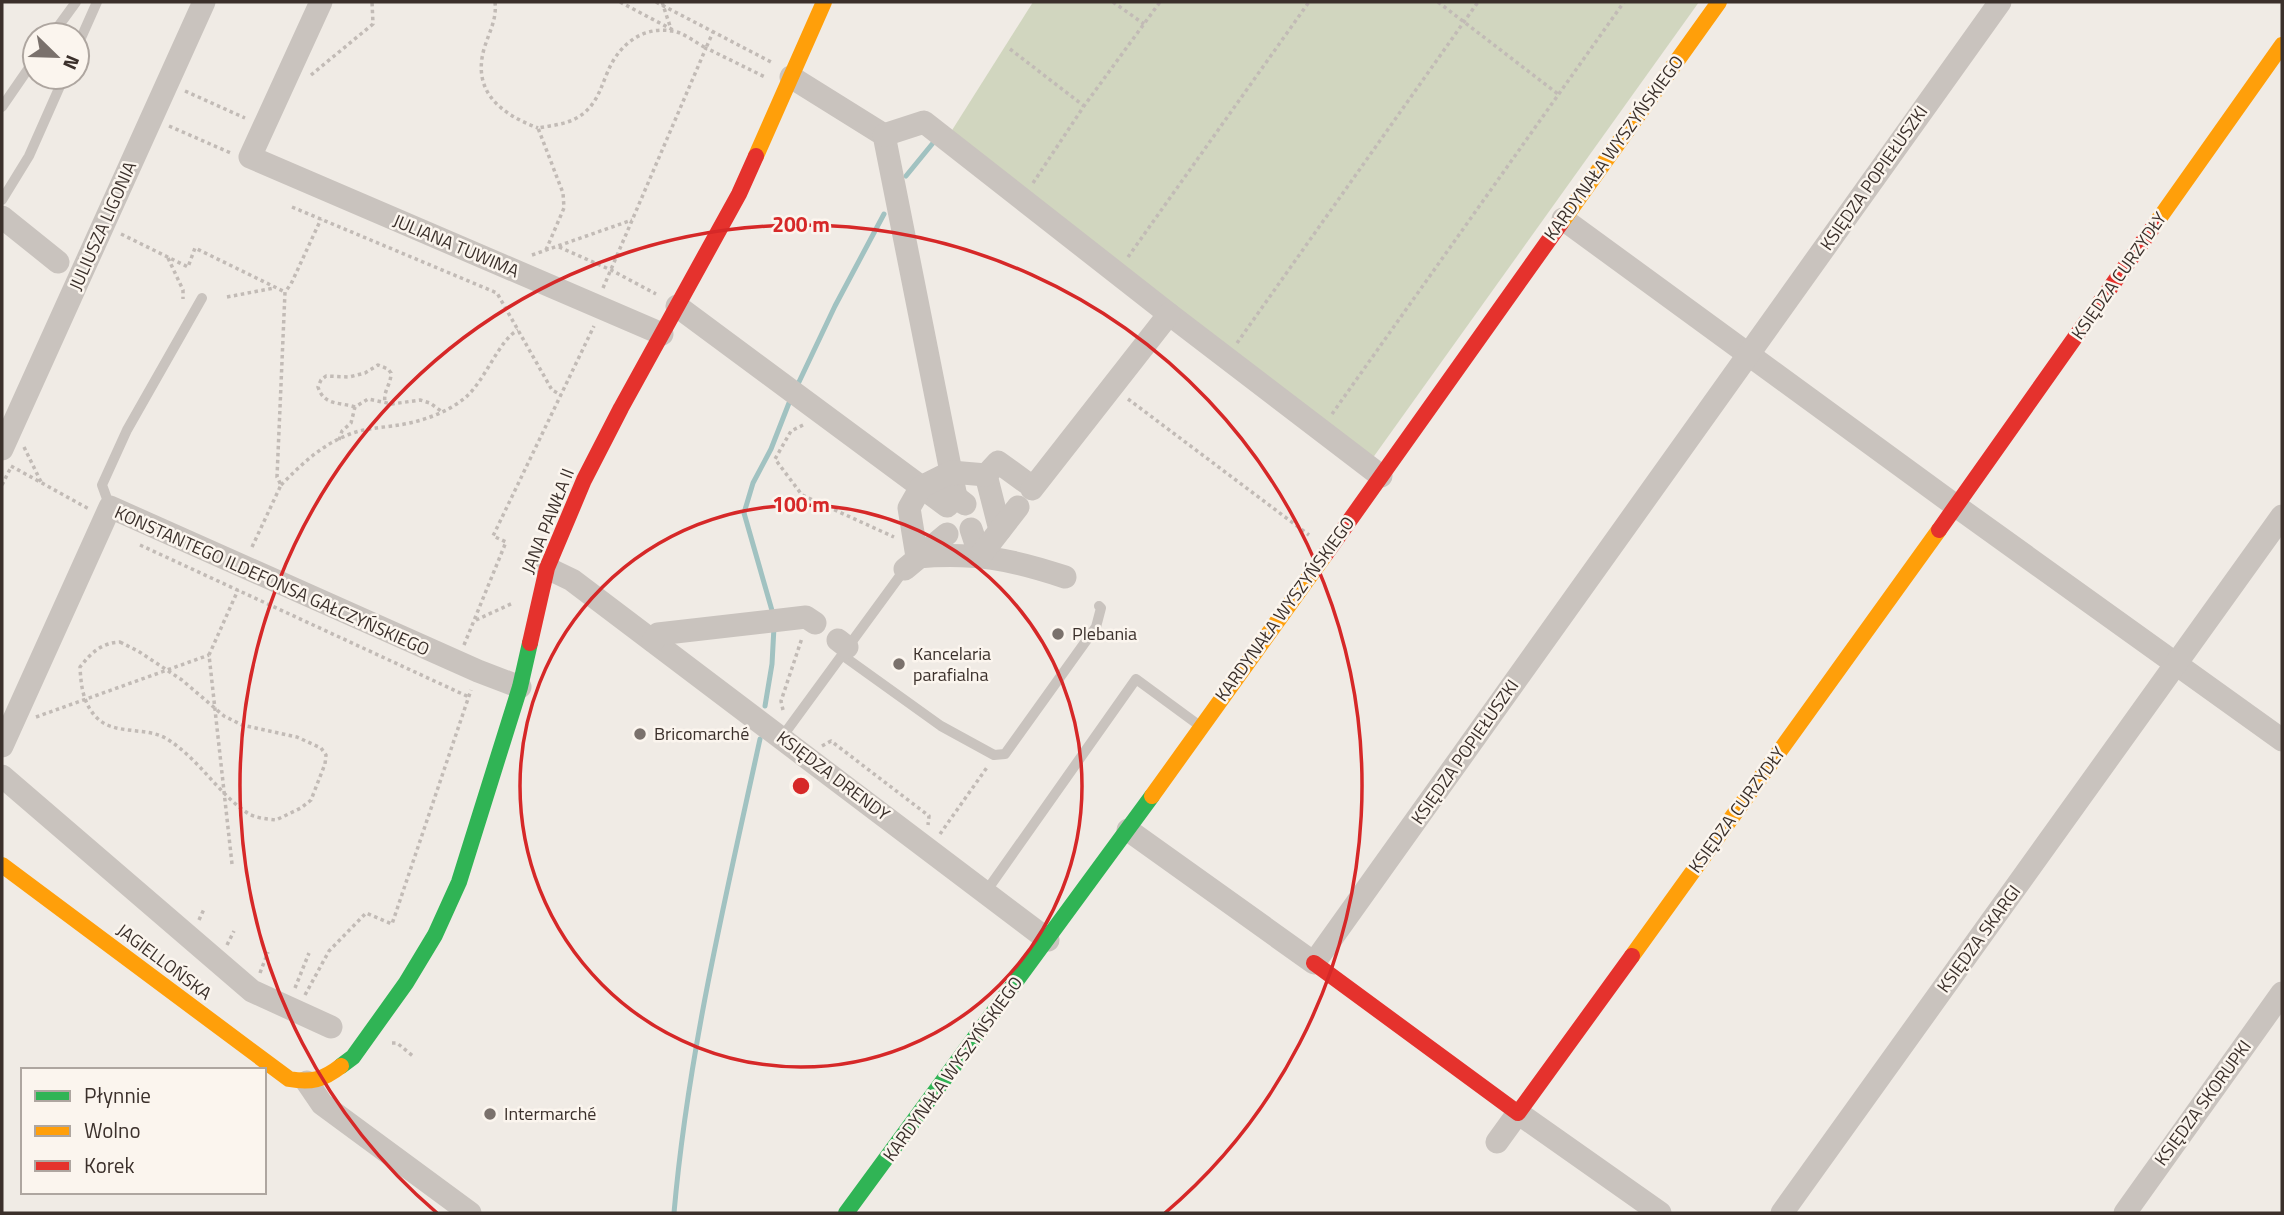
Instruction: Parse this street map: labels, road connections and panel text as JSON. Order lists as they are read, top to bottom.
{
  "streets": {
    "street": [
      "KARDYNAŁA WYSZYŃSKIEGO",
      "KSIĘDZA POPIEŁUSZKI",
      "JULIUSZA LIGONIA",
      "JULIANA TUWIMA",
      "KSIĘDZA CURZYDŁY",
      "JANA PAWŁA II",
      "KONSTANTEGO ILDEFONSA GAŁCZYŃSKIEGO",
      "KSIĘDZA DRENDY",
      "KSIĘDZA SKARGI",
      "JAGIELLOŃSKA",
      "KSIĘDZA SKORUPKI"
    ]
  },
  "crossings": [
    ["KARDYNAŁA WYSZYŃSKIEGO", "KSIĘDZA DRENDY"],
    ["JULIANA TUWIMA", "JANA PAWŁA II"],
    ["JANA PAWŁA II", "KONSTANTEGO ILDEFONSA GAŁCZYŃSKIEGO"],
    ["JANA PAWŁA II", "KSIĘDZA DRENDY"],
    ["JANA PAWŁA II", "JAGIELLOŃSKA"]
  ],
  "places": [
    "Plebania",
    "Kancelaria parafialna",
    "Bricomarché",
    "Intermarché"
  ],
  "legend": ["Płynnie", "Wolno", "Korek"],
  "north": "bottom right",
  "rings": ["200 m", "100 m"]
}
